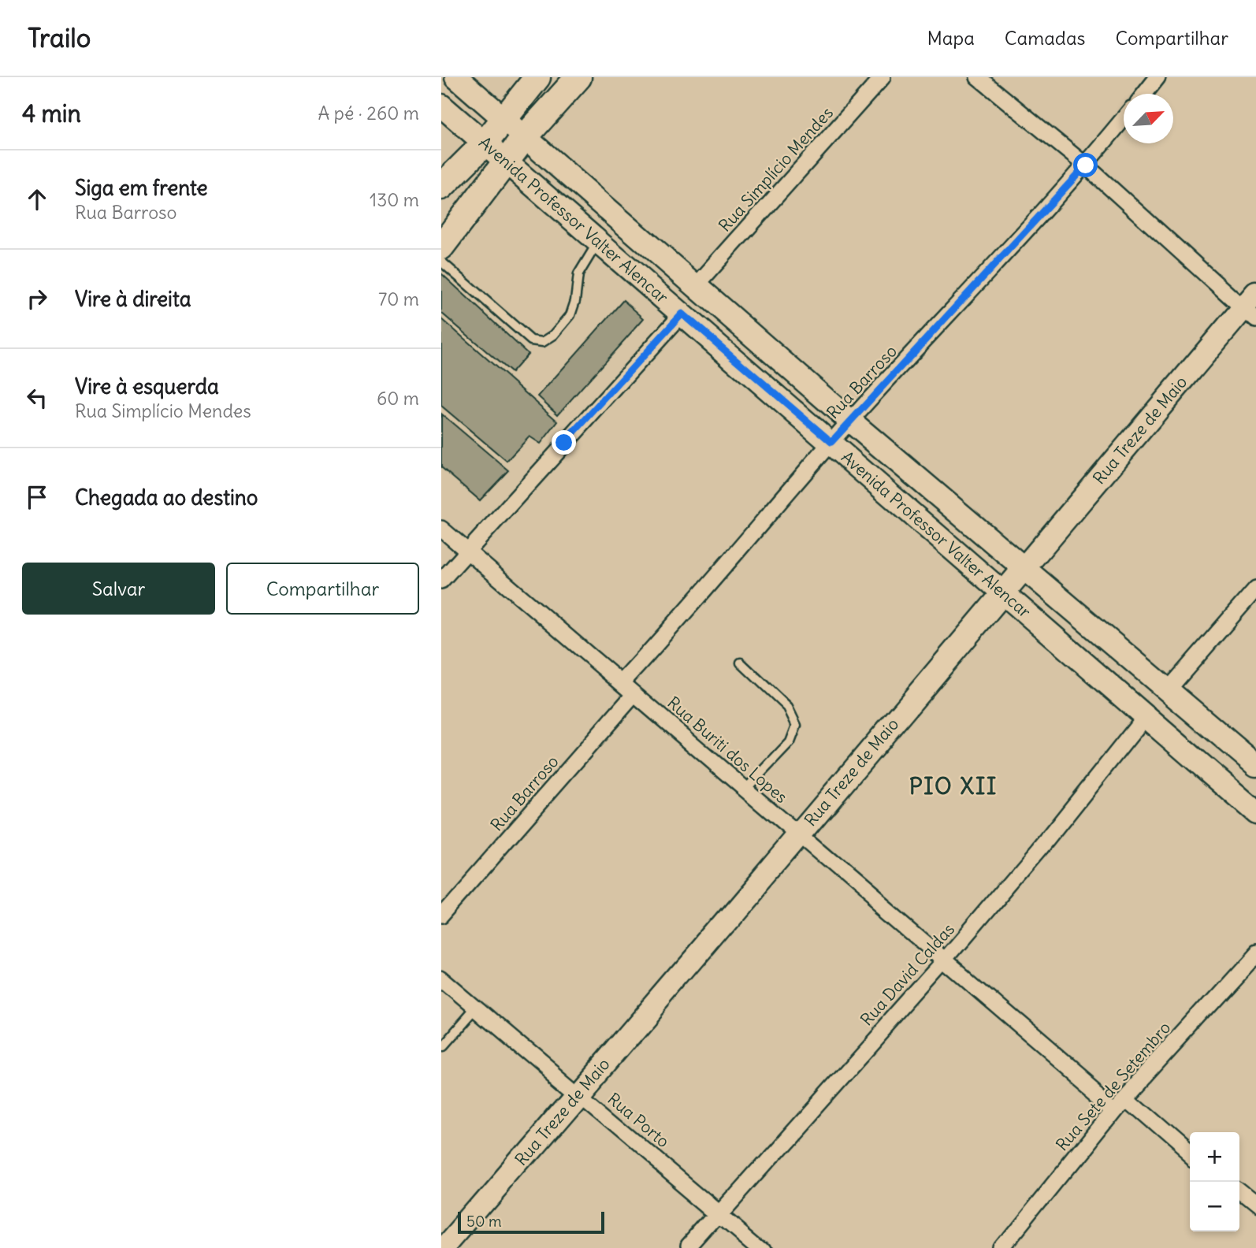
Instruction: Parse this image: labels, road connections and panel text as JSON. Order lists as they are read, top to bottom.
{
  "streets": {
    "main road": ["Avenida Professor Valter Alencar", "Rua Treze de Maio"],
    "street": [
      "Rua Simplício Mendes",
      "Rua Barroso",
      "Rua Buriti dos Lopes",
      "Rua David Caldas",
      "Rua Sete de Setembro",
      "Rua Porto"
    ]
  },
  "crossings": [
    ["Rua Simplício Mendes", "Avenida Professor Valter Alencar"],
    ["Avenida Professor Valter Alencar", "Rua Barroso"],
    ["Avenida Professor Valter Alencar", "Rua Treze de Maio"],
    ["Avenida Professor Valter Alencar", "Rua David Caldas"],
    ["Rua Barroso", "Rua Buriti dos Lopes"],
    ["Rua Treze de Maio", "Rua Buriti dos Lopes"],
    ["Rua Treze de Maio", "Rua Porto"],
    ["Rua Buriti dos Lopes", "Rua David Caldas"],
    ["Rua Buriti dos Lopes", "Rua Sete de Setembro"],
    ["Rua David Caldas", "Rua Porto"]
  ],
  "districts": ["PIO XII"],
  "scale_bar": "50 m",
  "north": "top right",
  "page": {
    "header": "Trailo",
    "nav": ["Mapa", "Camadas", "Compartilhar"],
    "heading": ["4 min", "A pé · 260 m"],
    "list": [
      ["Siga em frente", "Rua Barroso", "130 m"],
      ["Vire à direita", "70 m"],
      ["Vire à esquerda", "Rua Simplício Mendes", "60 m"],
      "Chegada ao destino"
    ],
    "buttons": ["Salvar", "Compartilhar"],
    "map_buttons": ["+", "−"],
    "scale": "50 m"
  }
}
